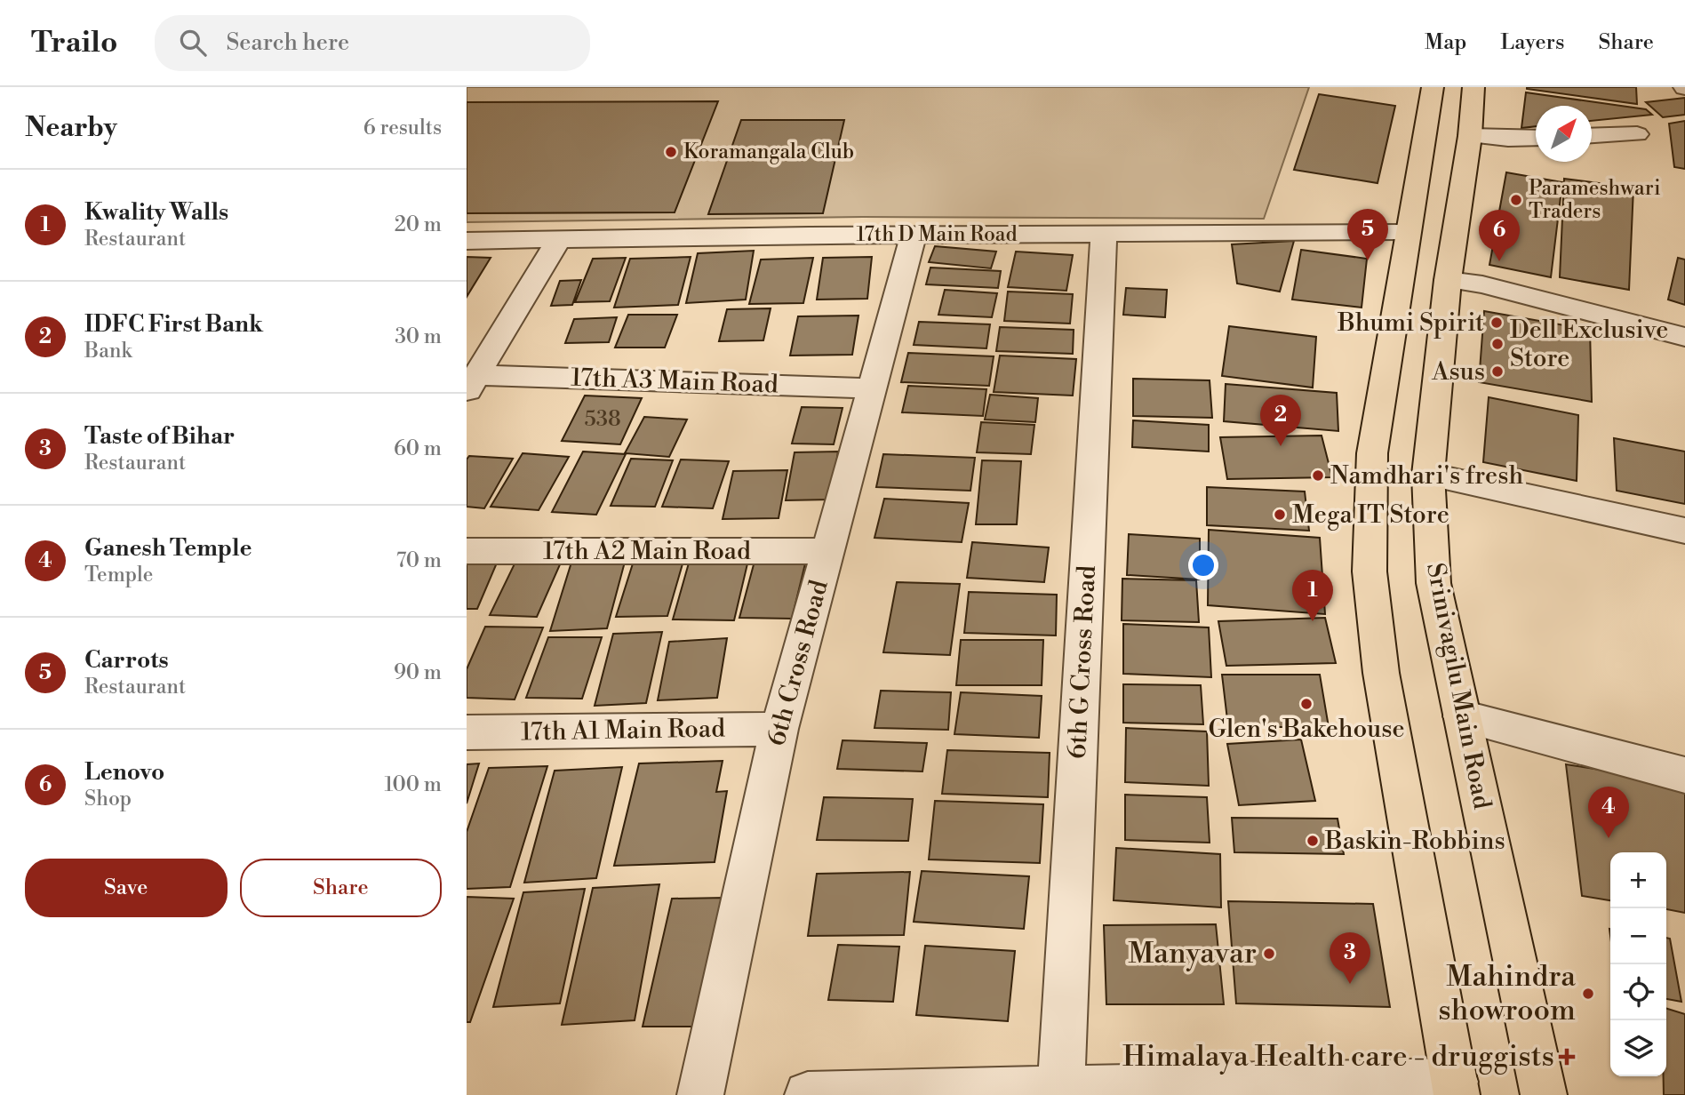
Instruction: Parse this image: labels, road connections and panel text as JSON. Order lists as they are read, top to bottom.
{
  "streets": {
    "main road": ["Srinivagilu Main Road"],
    "street": [
      "17th D Main Road",
      "17th A3 Main Road",
      "17th A2 Main Road",
      "6th G Cross Road",
      "6th Cross Road",
      "17th A1 Main Road"
    ]
  },
  "crossings": [
    ["17th D Main Road", "6th G Cross Road"],
    ["17th D Main Road", "6th Cross Road"],
    ["17th A3 Main Road", "6th Cross Road"],
    ["17th A2 Main Road", "6th Cross Road"],
    ["6th Cross Road", "17th A1 Main Road"]
  ],
  "places": {
    "other": [
      "Koramangala Club",
      "Parameshwari Traders",
      "Bhumi Spirit",
      "Dell Exclusive Store",
      "Asus",
      "Namdhari's fresh",
      "Mega IT Store",
      "Glen's Bakehouse",
      "Baskin-Robbins",
      "Manyavar",
      "Mahindra showroom"
    ],
    "health": ["Himalaya Health care - druggists"]
  },
  "house_numbers": ["538"],
  "north": "top right",
  "page": {
    "header": "Trailo",
    "search": "Search here",
    "nav": ["Map", "Layers", "Share"],
    "heading": ["Nearby", "6 results"],
    "list": [
      {
        "mark": "1",
        "name": "Kwality Walls",
        "note": "Restaurant",
        "value": "20 m"
      },
      {
        "mark": "2",
        "name": "IDFC First Bank",
        "note": "Bank",
        "value": "30 m"
      },
      {
        "mark": "3",
        "name": "Taste of Bihar",
        "note": "Restaurant",
        "value": "60 m"
      },
      {
        "mark": "4",
        "name": "Ganesh Temple",
        "note": "Temple",
        "value": "70 m"
      },
      {
        "mark": "5",
        "name": "Carrots",
        "note": "Restaurant",
        "value": "90 m"
      },
      {
        "mark": "6",
        "name": "Lenovo",
        "note": "Shop",
        "value": "100 m"
      }
    ],
    "pins": [
      "5",
      "6",
      "2",
      "1",
      "4",
      "3"
    ],
    "buttons": ["Save", "Share"],
    "map_buttons": ["+", "−"]
  }
}
